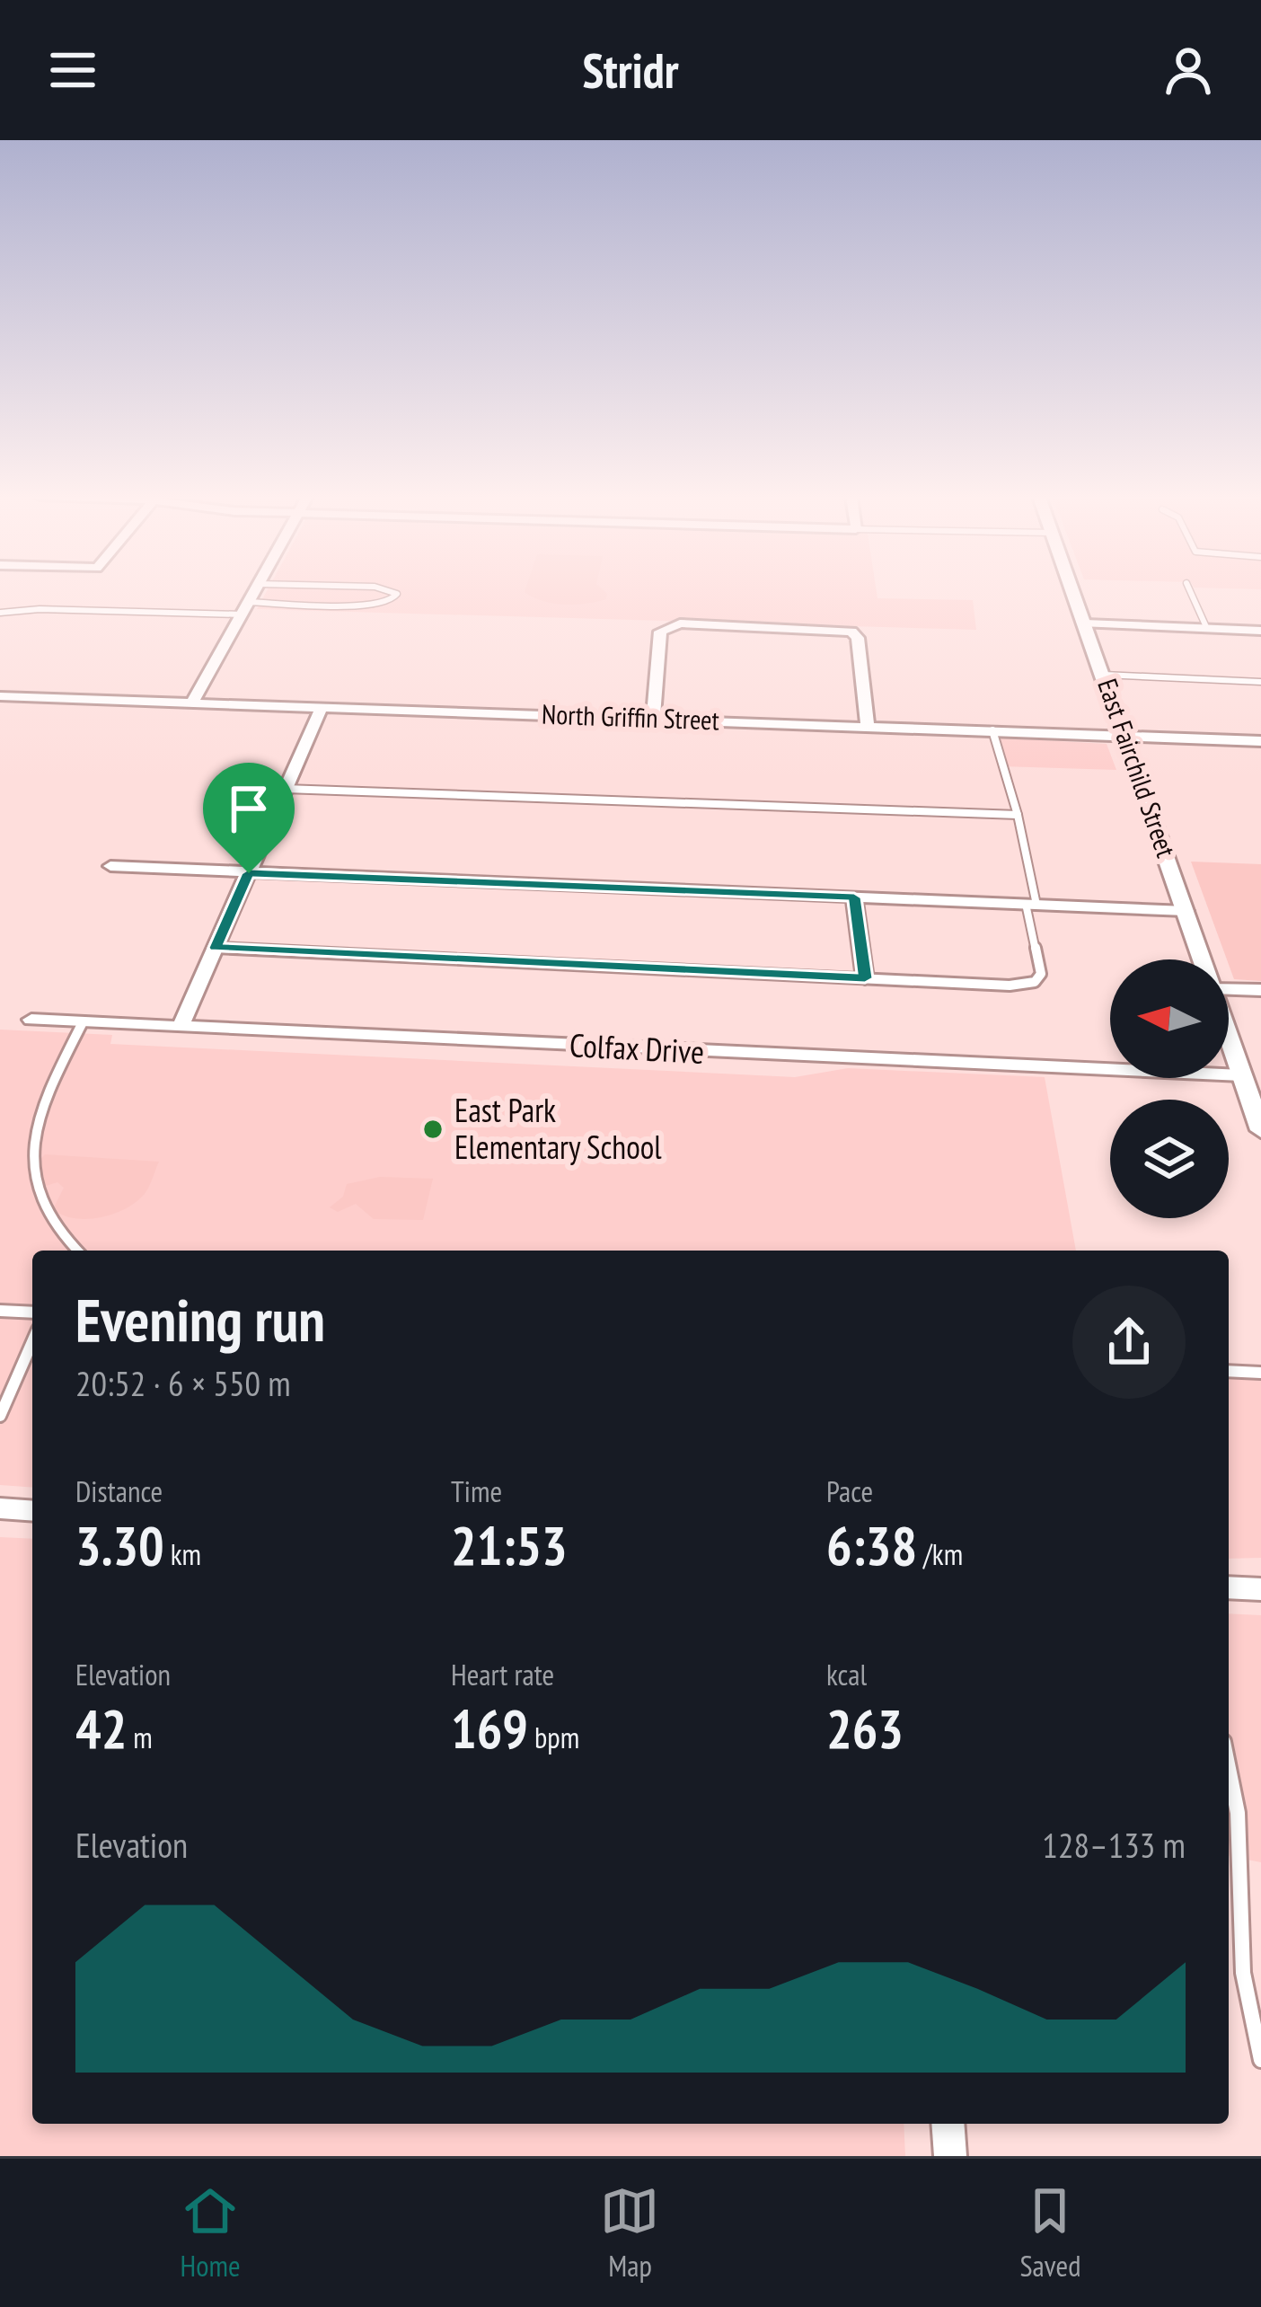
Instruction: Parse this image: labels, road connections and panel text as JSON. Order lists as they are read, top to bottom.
{
  "streets": {
    "street": ["North Griffin Street", "East Fairchild Street", "Colfax Drive"]
  },
  "crossings": [
    ["North Griffin Street", "East Fairchild Street"],
    ["East Fairchild Street", "Colfax Drive"]
  ],
  "places": ["East Park Elementary School"],
  "north": "left",
  "page": {
    "header": "Stridr",
    "heading": ["Evening run", "20:52 · 6 × 550 m"],
    "stats": [
      ["Distance", "3.30 km"],
      ["Time", "21:53"],
      ["Pace", "6:38 /km"],
      ["Elevation", "42 m"],
      ["Heart rate", "169 bpm"],
      ["kcal", "263"]
    ],
    "chart": ["Elevation", "128–133 m"],
    "tabs": ["Home", "Map", "Saved"]
  }
}
